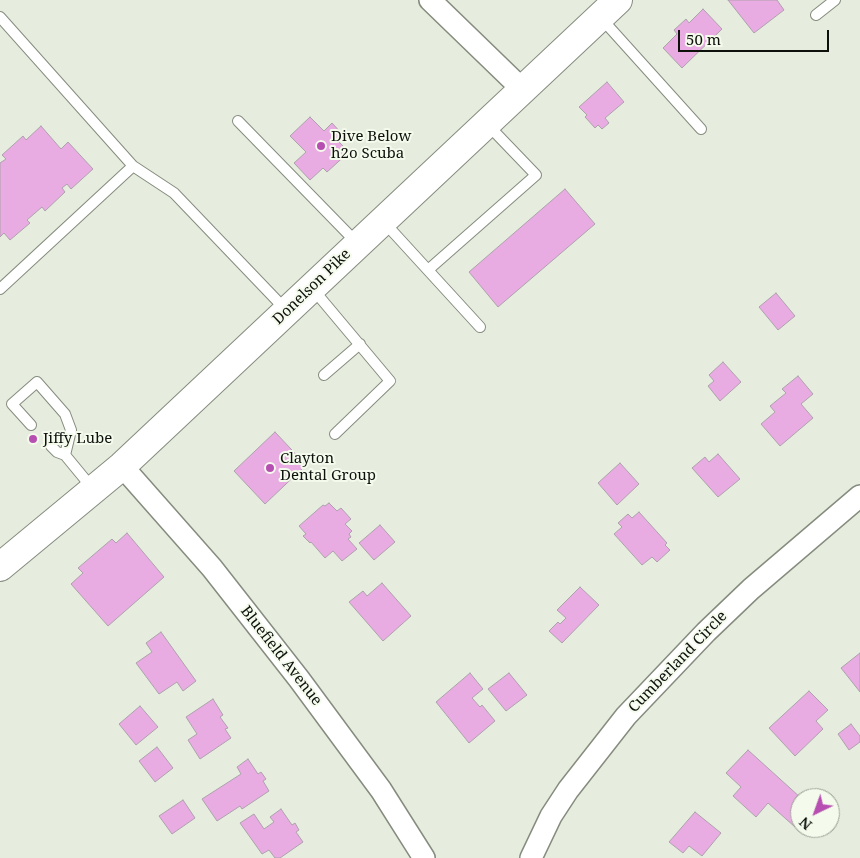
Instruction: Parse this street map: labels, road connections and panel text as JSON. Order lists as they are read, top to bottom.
{
  "streets": {
    "main road": ["Donelson Pike"],
    "street": ["Bluefield Avenue", "Cumberland Circle"]
  },
  "crossings": [
    ["Donelson Pike", "Bluefield Avenue"]
  ],
  "places": ["Dive Below h2o Scuba", "Jiffy Lube", "Clayton Dental Group"],
  "scale_bar": "50 m",
  "north": "bottom left"
}
